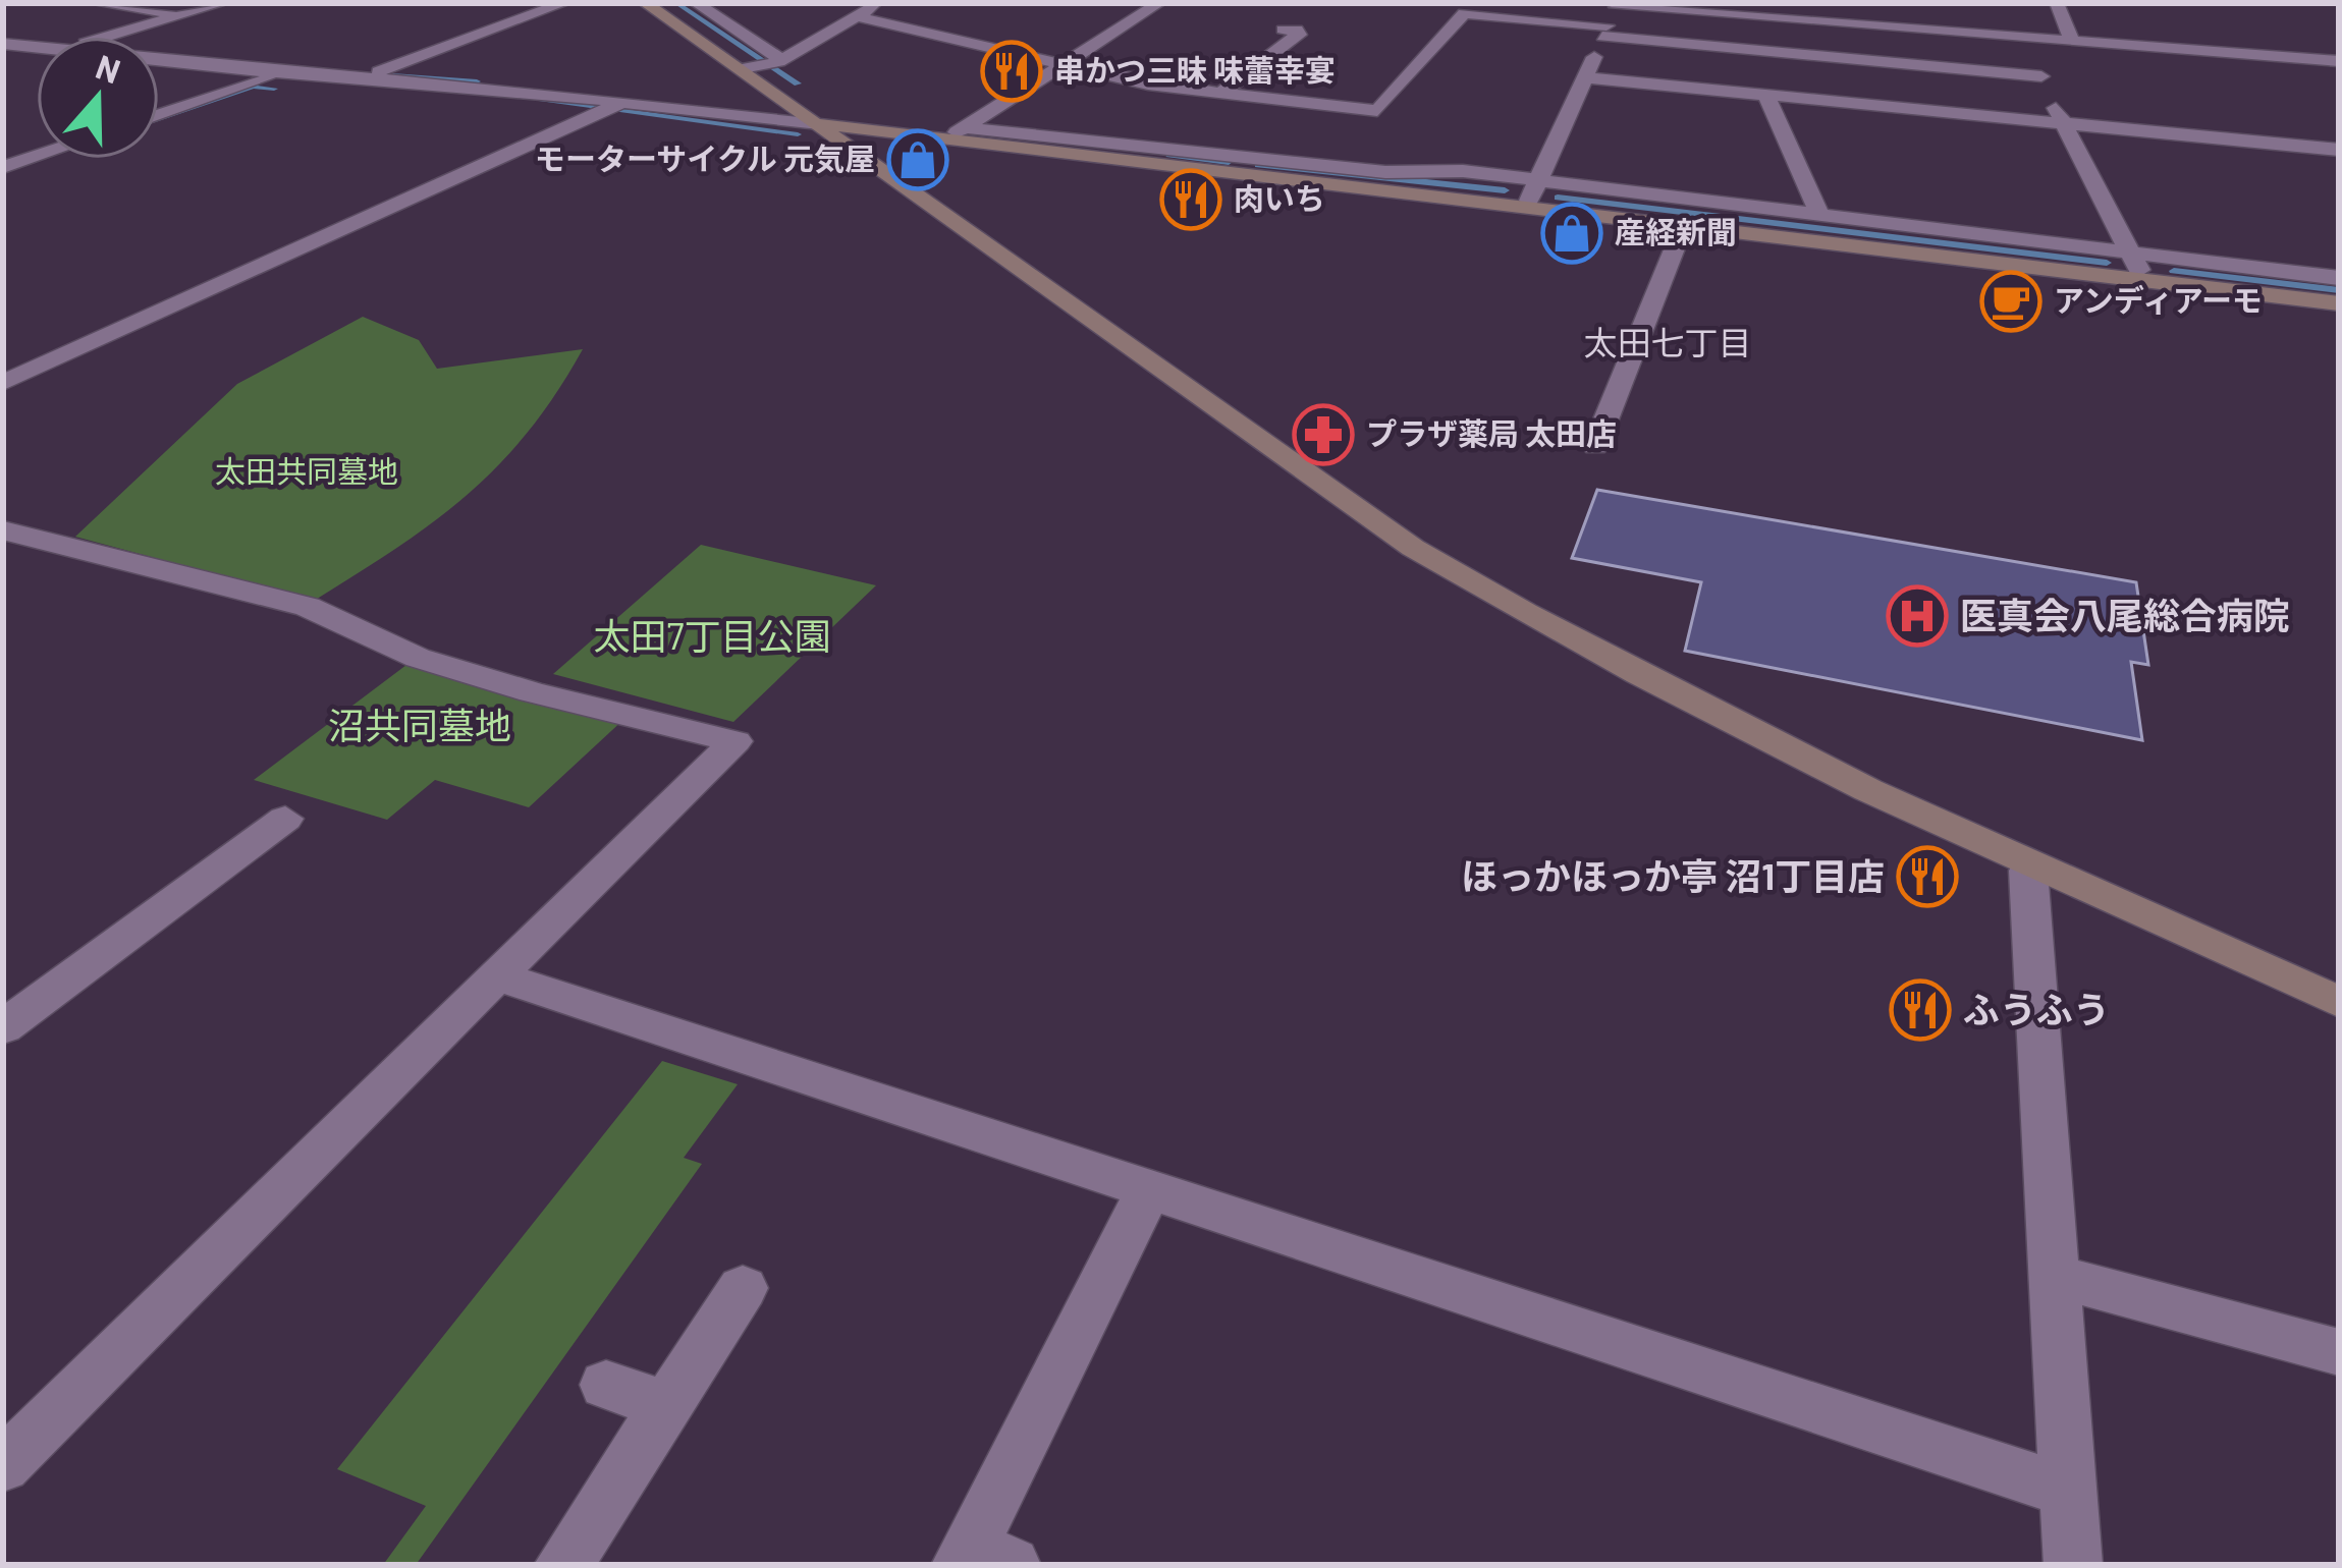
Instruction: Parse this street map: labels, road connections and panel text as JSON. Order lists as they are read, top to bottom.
{
  "districts": ["太田七丁目"],
  "parks": ["太田共同墓地", "太田7丁目公園", "沼共同墓地"],
  "places": {
    "restaurant": [
      "串かつ三昧 味蕾幸宴",
      "肉いち",
      "ほっかほっか亭 沼1丁目店",
      "ふうふう"
    ],
    "shop": ["モーターサイクル 元気屋", "産経新聞"],
    "cafe": ["アンディアーモ"],
    "pharmacy": ["プラザ薬局 太田店"],
    "hospital": ["医真会八尾総合病院"]
  },
  "north": "top"
}
